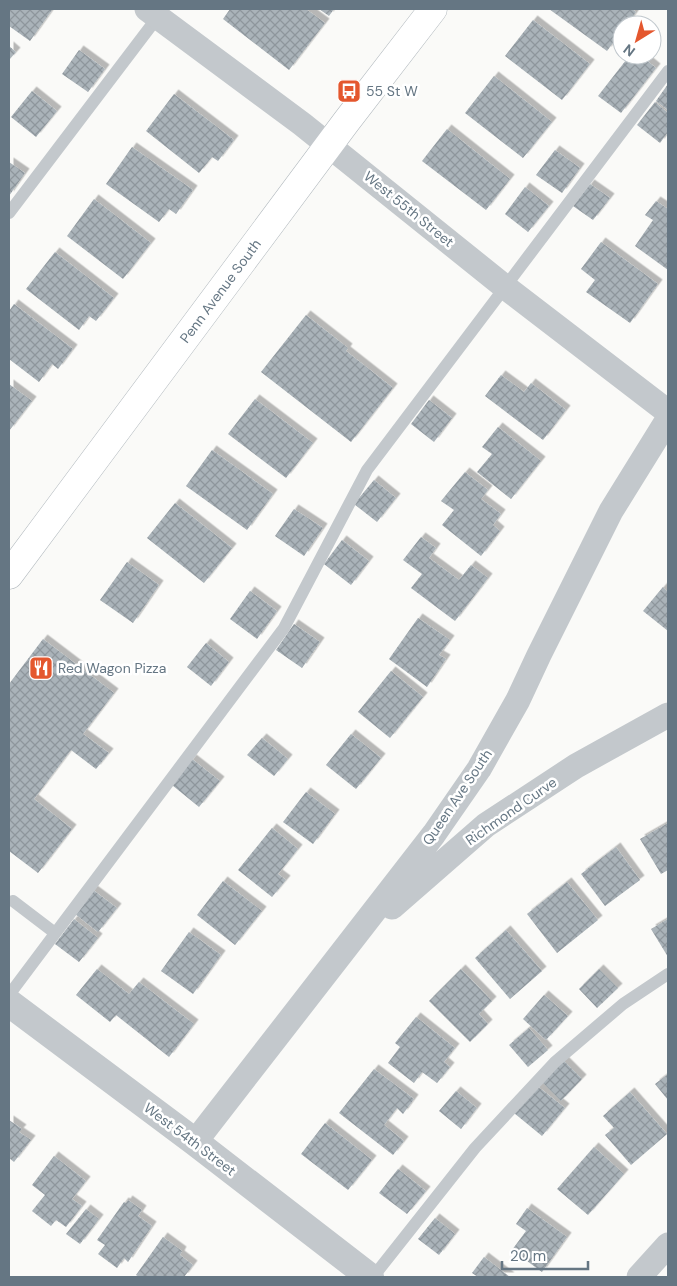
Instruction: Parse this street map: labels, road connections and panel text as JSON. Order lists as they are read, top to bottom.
{
  "streets": {
    "main road": ["Penn Avenue South"],
    "street": [
      "West 55th Street",
      "Queen Ave South",
      "Richmond Curve",
      "West 54th Street"
    ]
  },
  "crossings": [
    ["West 55th Street", "Penn Avenue South"],
    ["Queen Ave South", "Richmond Curve"],
    ["Queen Ave South", "West 54th Street"]
  ],
  "places": {
    "bus stop": ["55 St W"],
    "restaurant": ["Red Wagon Pizza"]
  },
  "scale_bar": "20 m",
  "north": "bottom left"
}
